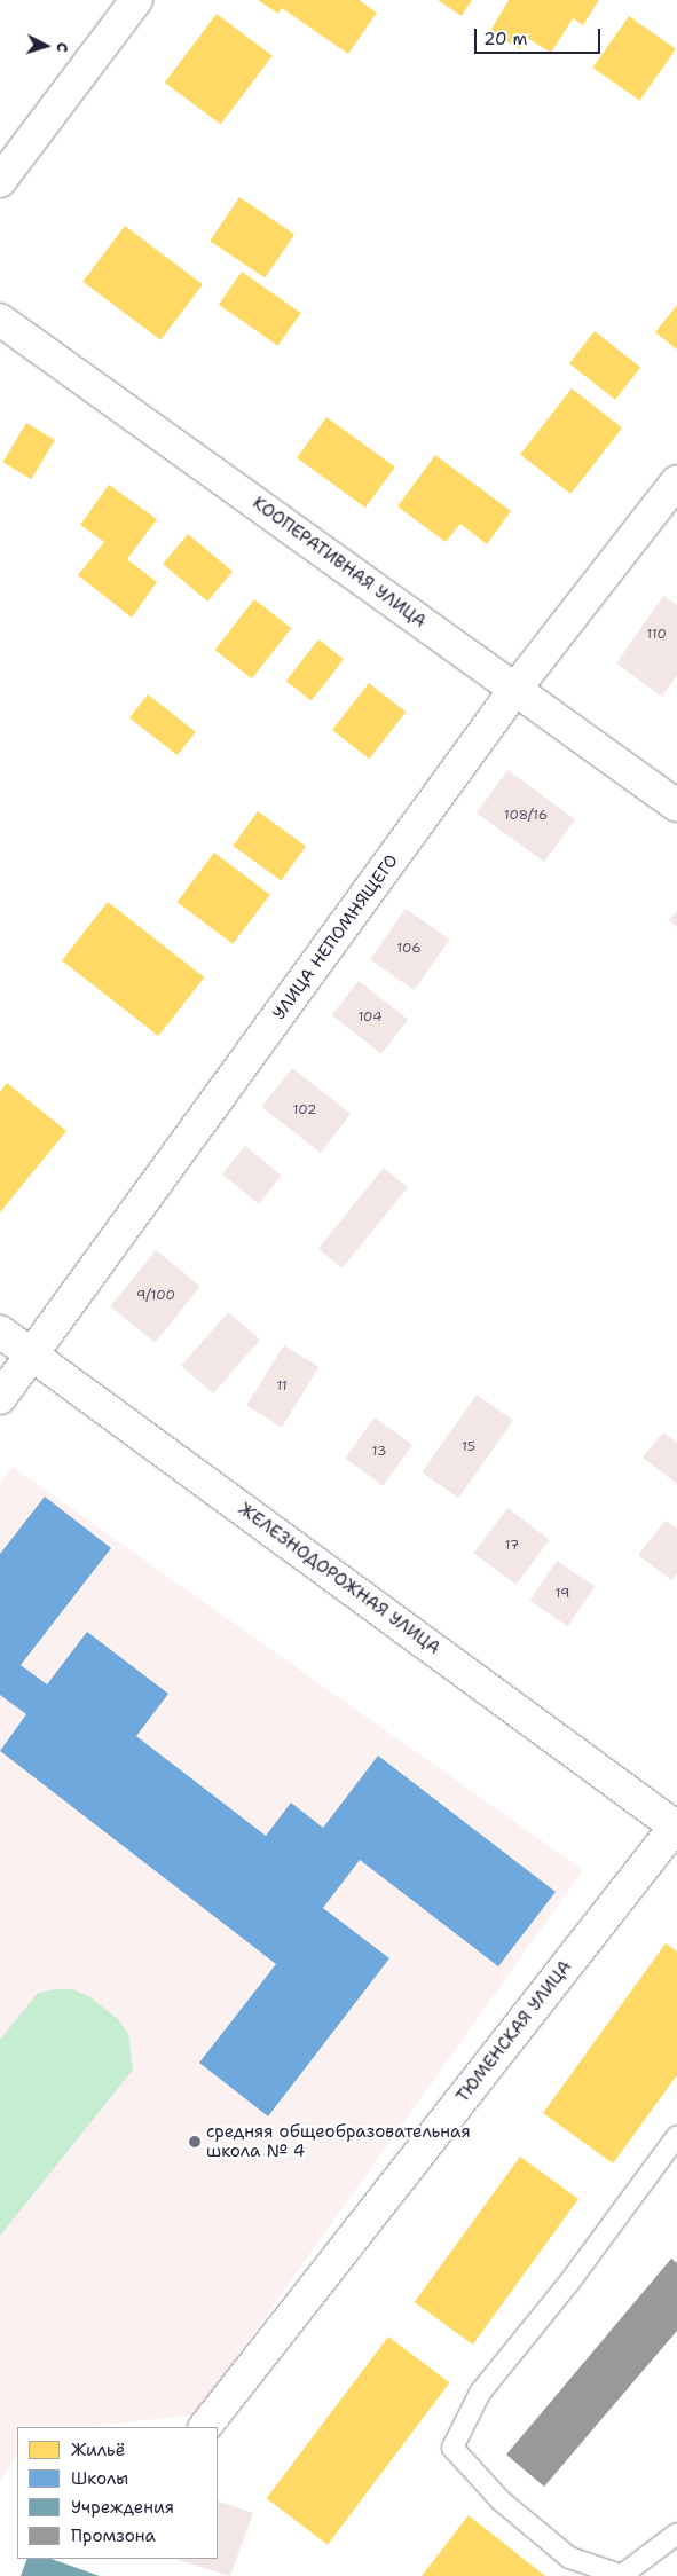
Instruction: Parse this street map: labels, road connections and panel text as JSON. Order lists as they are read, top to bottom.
{
  "streets": {
    "street": [
      "КООПЕРАТИВНАЯ УЛИЦА",
      "УЛИЦА НЕПОМНЯЩЕГО",
      "ЖЕЛЕЗНОДОРОЖНАЯ УЛИЦА",
      "ТЮМЕНСКАЯ УЛИЦА"
    ]
  },
  "crossings": [
    ["КООПЕРАТИВНАЯ УЛИЦА", "УЛИЦА НЕПОМНЯЩЕГО"],
    ["УЛИЦА НЕПОМНЯЩЕГО", "ЖЕЛЕЗНОДОРОЖНАЯ УЛИЦА"],
    ["ЖЕЛЕЗНОДОРОЖНАЯ УЛИЦА", "ТЮМЕНСКАЯ УЛИЦА"]
  ],
  "places": ["средняя общеобразовательная школа № 4"],
  "house_numbers": [
    "110",
    "108/16",
    "106",
    "104",
    "102",
    "9/100",
    "11",
    "15",
    "13",
    "17",
    "19"
  ],
  "legend": [
    "Жильё",
    "Школы",
    "Учреждения",
    "Промзона"
  ],
  "scale_bar": "20 m",
  "north": "right"
}
